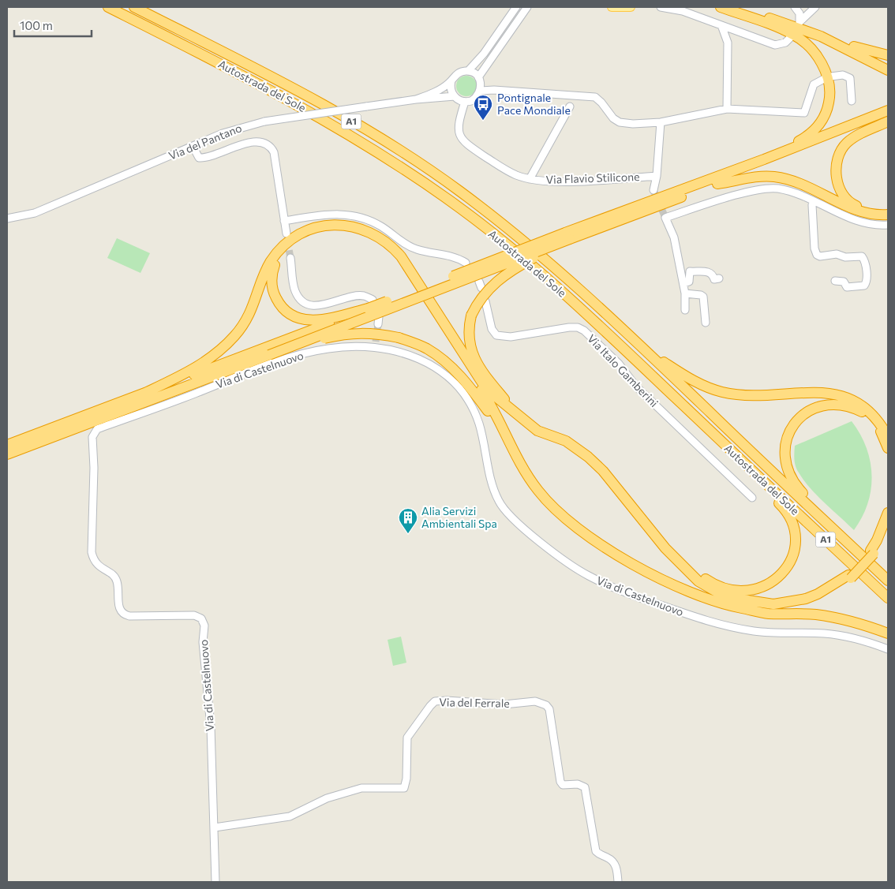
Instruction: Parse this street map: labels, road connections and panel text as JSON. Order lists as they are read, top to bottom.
{
  "streets": {
    "highway": ["Autostrada del Sole", "A1"],
    "street": [
      "Via del Pantano",
      "Via Flavio Stilicone",
      "Via di Castelnuovo",
      "Via Italo Gamberini",
      "Via del Ferrale"
    ]
  },
  "crossings": [
    ["Via del Pantano", "Via Flavio Stilicone"],
    ["Via di Castelnuovo", "Via del Ferrale"]
  ],
  "places": {
    "bus stop": ["Pontignale Pace Mondiale"],
    "building": ["Alia Servizi Ambientali Spa"]
  },
  "scale_bar": "100 m"
}
